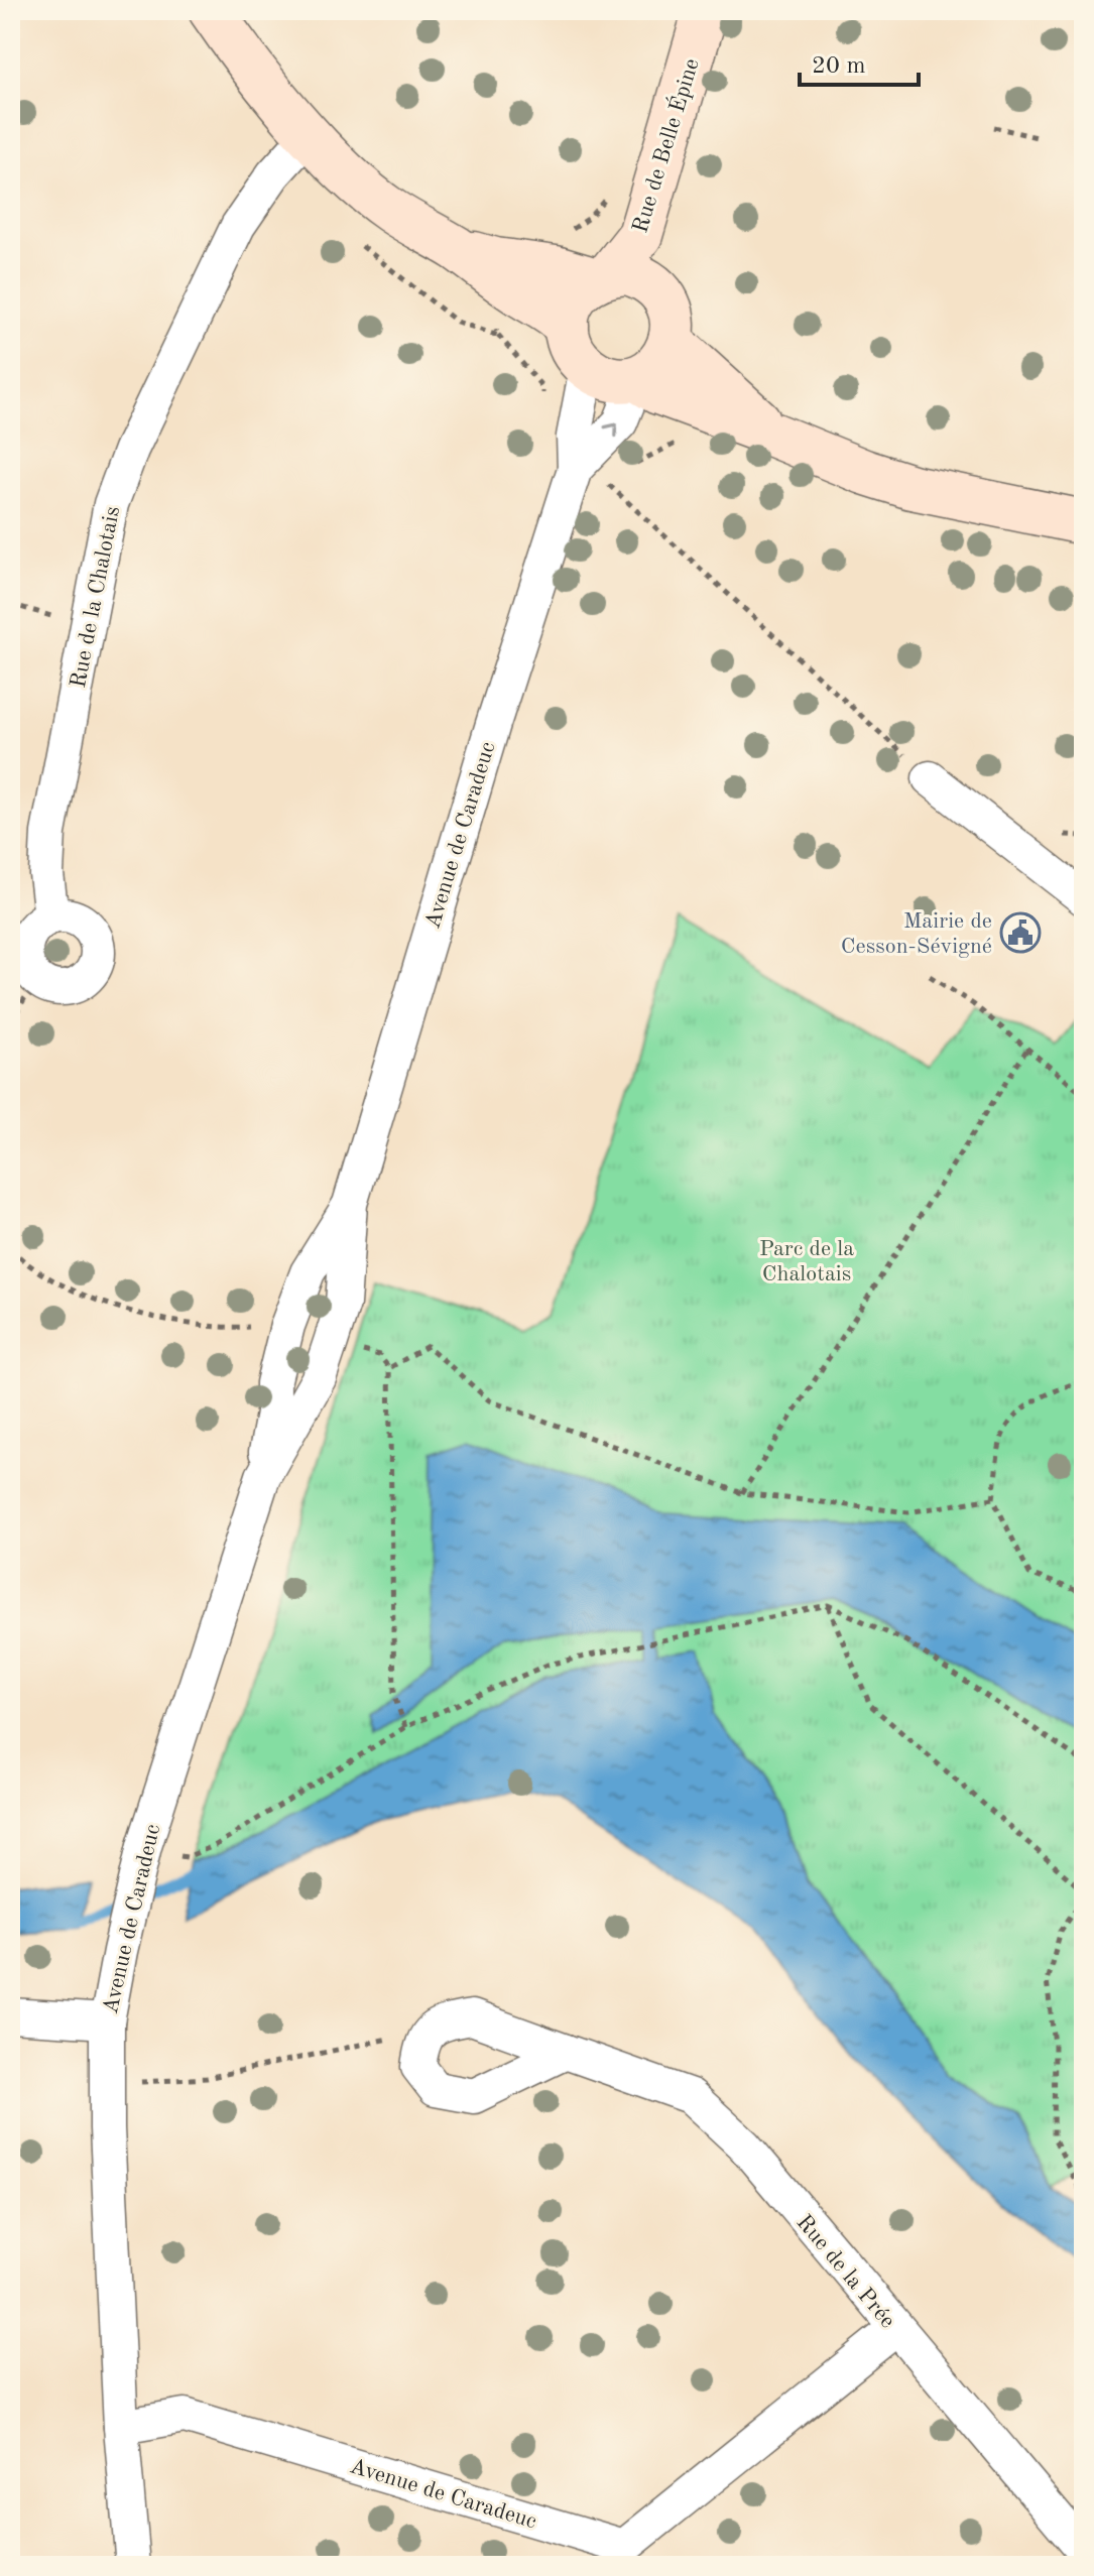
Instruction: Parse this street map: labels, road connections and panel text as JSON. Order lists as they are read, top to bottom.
{
  "streets": {
    "main road": ["Rue de Belle Épine"],
    "street": ["Rue de la Chalotais", "Avenue de Caradeuc", "Rue de la Prée"]
  },
  "crossings": [
    ["Rue de Belle Épine", "Avenue de Caradeuc"],
    ["Avenue de Caradeuc", "Rue de la Prée"]
  ],
  "parks": ["Parc de la Chalotais"],
  "places": {
    "public building": ["Mairie de Cesson-Sévigné"]
  },
  "scale_bar": "20 m"
}
